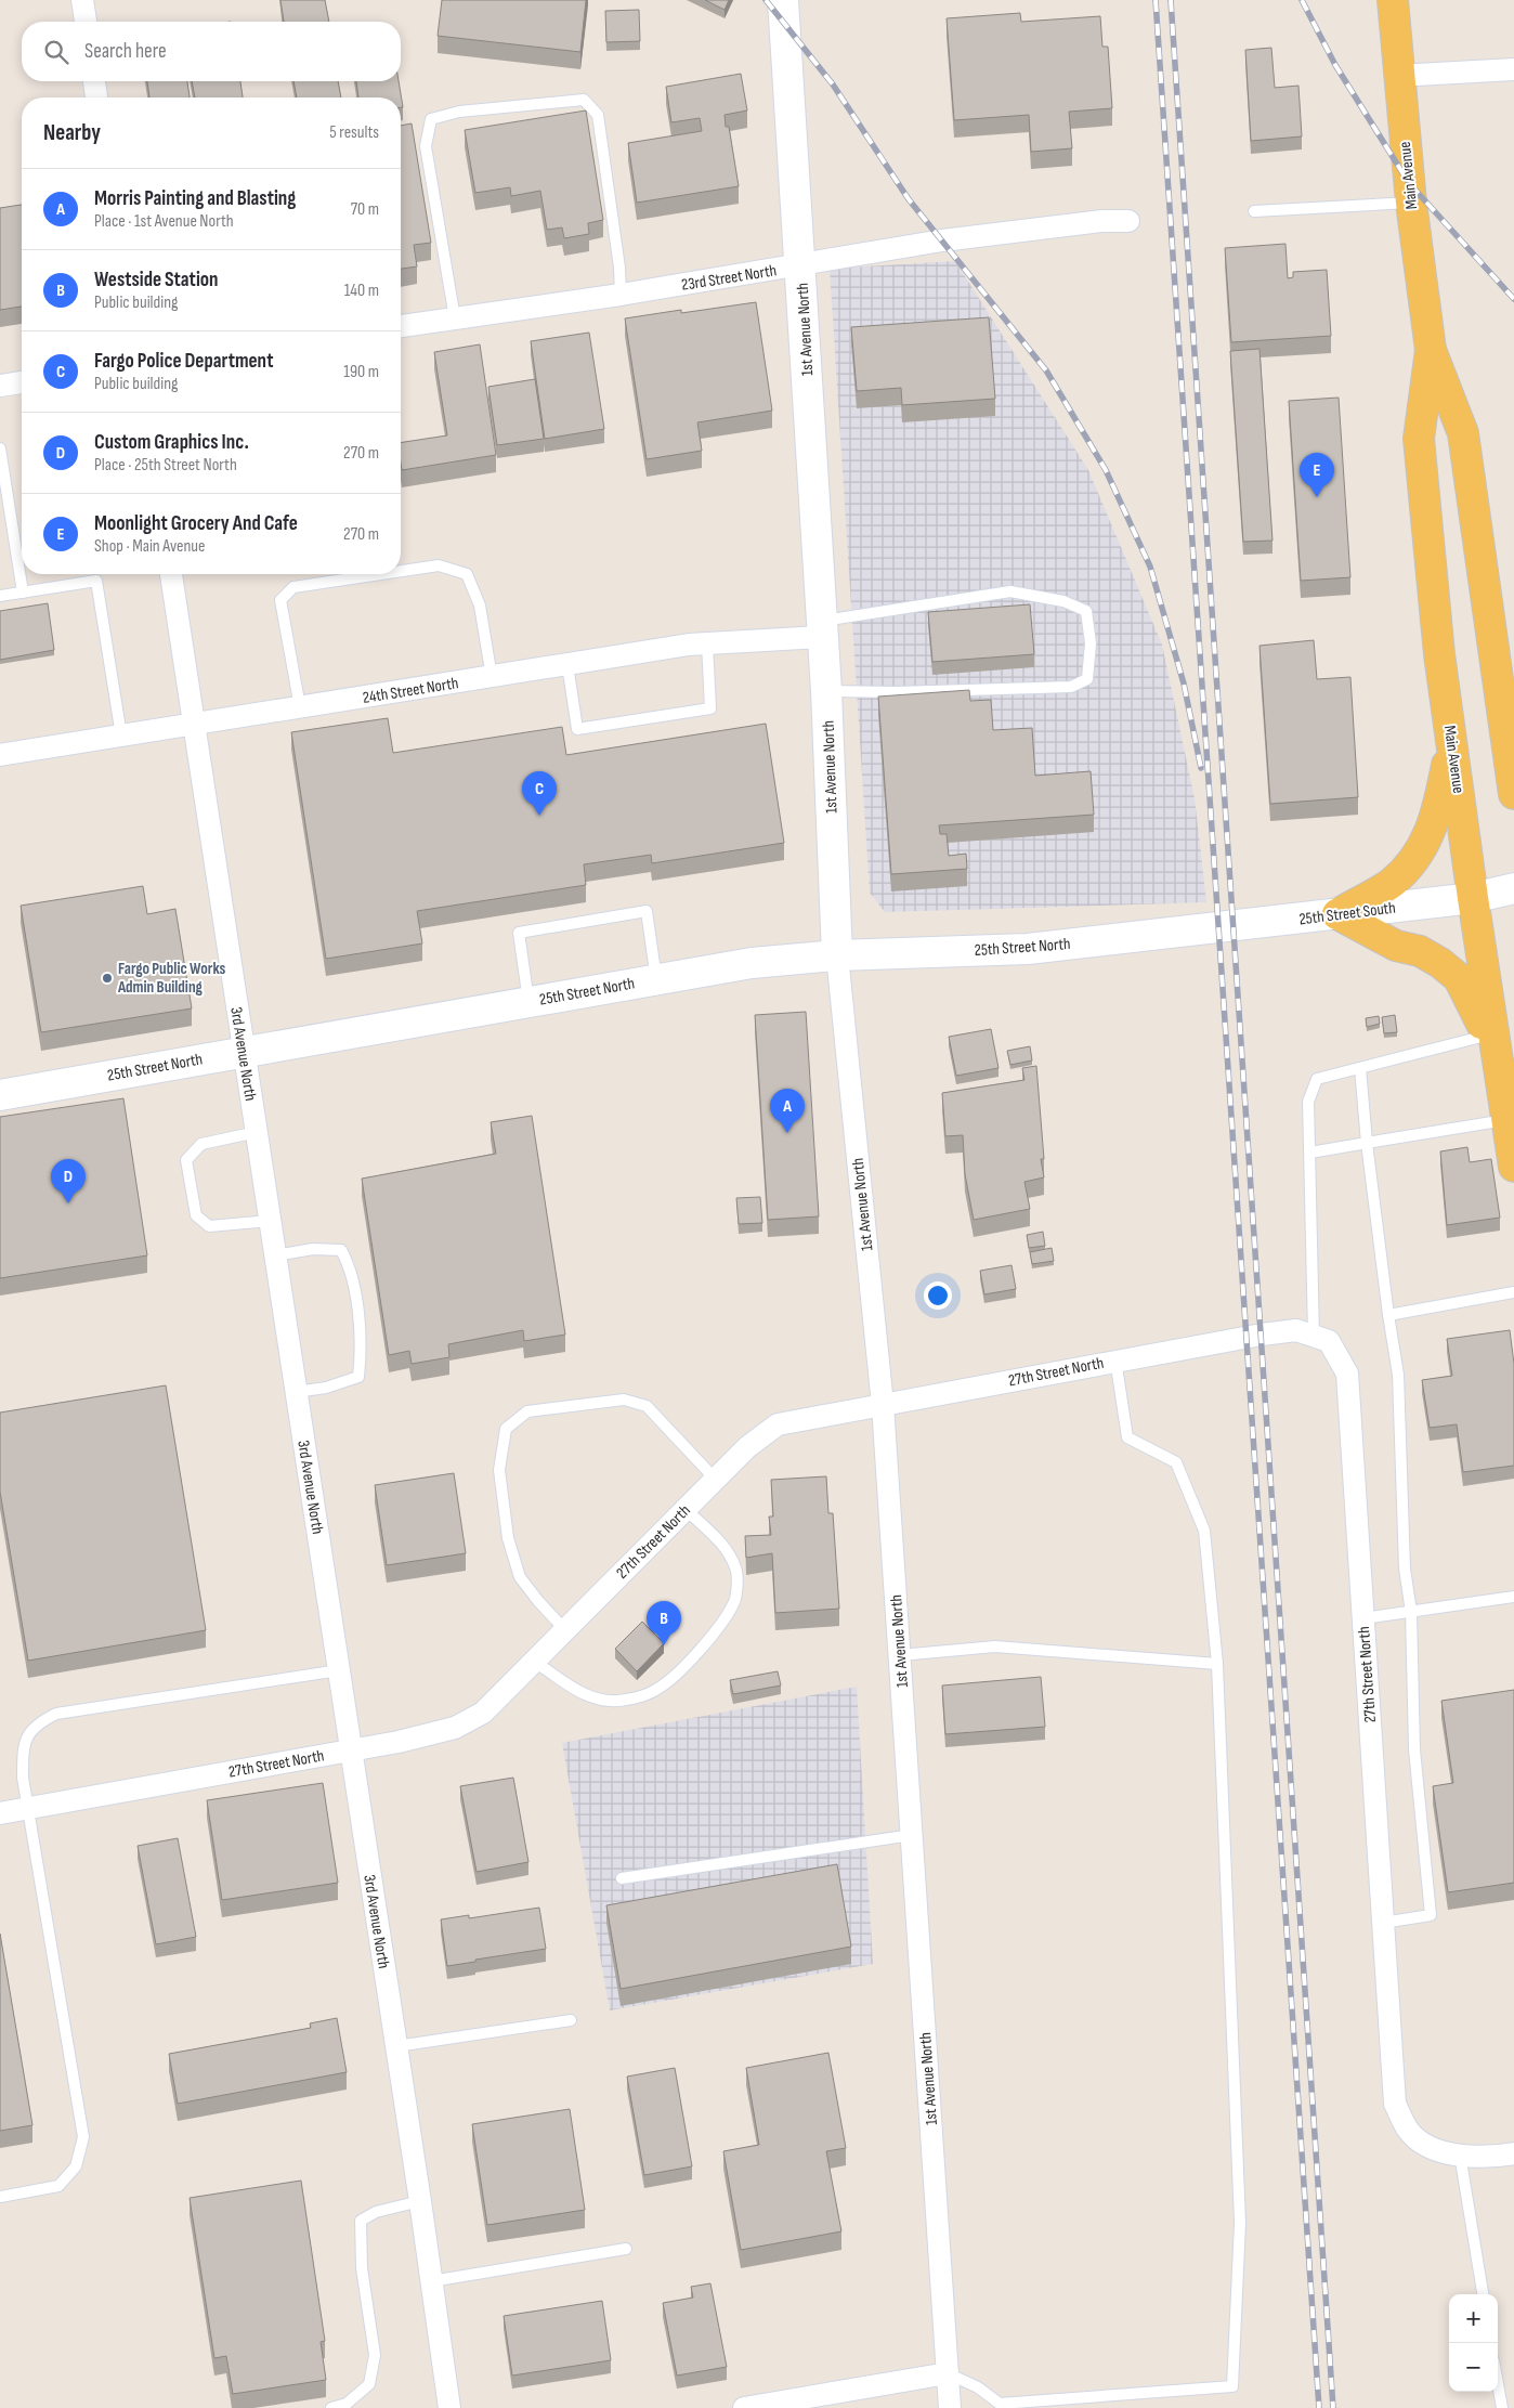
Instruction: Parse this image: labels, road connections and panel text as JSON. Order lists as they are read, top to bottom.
{
  "streets": {
    "main road": [
      "Main Avenue",
      "1st Avenue North",
      "25th Street South",
      "25th Street North"
    ],
    "street": [
      "23rd Street North",
      "24th Street North",
      "3rd Avenue North",
      "27th Street North"
    ]
  },
  "crossings": [
    ["Main Avenue", "25th Street South"],
    ["23rd Street North", "1st Avenue North"],
    ["1st Avenue North", "24th Street North"],
    ["1st Avenue North", "25th Street North"],
    ["1st Avenue North", "27th Street North"],
    ["24th Street North", "3rd Avenue North"],
    ["25th Street South", "25th Street North"],
    ["25th Street North", "3rd Avenue North"],
    ["3rd Avenue North", "27th Street North"]
  ],
  "places": ["Fargo Public Works Admin Building"],
  "page": {
    "search": "Search here",
    "heading": ["Nearby", "5 results"],
    "list": [
      {
        "mark": "A",
        "name": "Morris Painting and Blasting",
        "note": "Place · 1st Avenue North",
        "value": "70 m"
      },
      {
        "mark": "B",
        "name": "Westside Station",
        "note": "Public building",
        "value": "140 m"
      },
      {
        "mark": "C",
        "name": "Fargo Police Department",
        "note": "Public building",
        "value": "190 m"
      },
      {
        "mark": "D",
        "name": "Custom Graphics Inc.",
        "note": "Place · 25th Street North",
        "value": "270 m"
      },
      {
        "mark": "E",
        "name": "Moonlight Grocery And Cafe",
        "note": "Shop · Main Avenue",
        "value": "270 m"
      }
    ],
    "pins": [
      "E",
      "C",
      "A",
      "D",
      "B"
    ],
    "map_buttons": ["+", "−"]
  }
}
